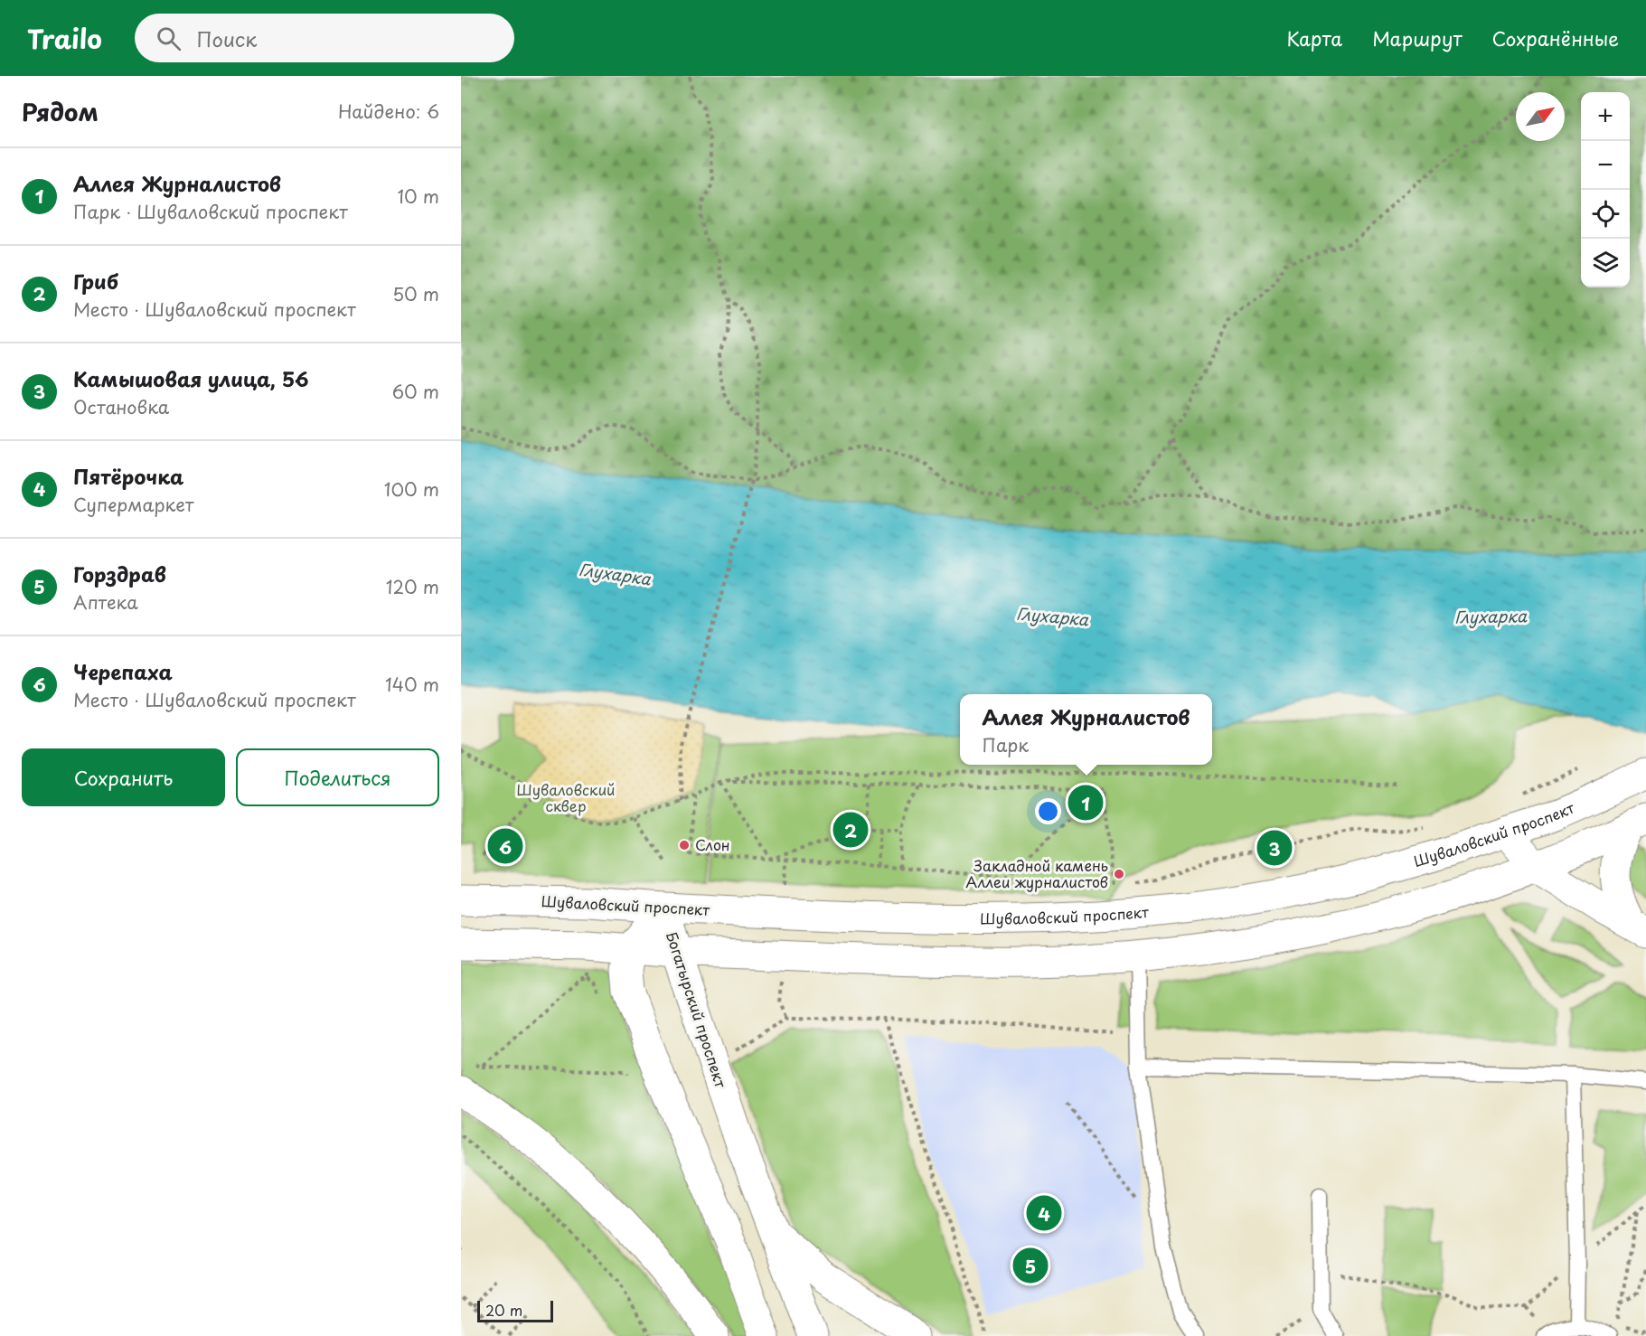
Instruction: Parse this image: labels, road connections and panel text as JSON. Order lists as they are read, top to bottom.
{
  "streets": {
    "main road": ["Шуваловский проспект", "Богатырский проспект"]
  },
  "crossings": [
    ["Шуваловский проспект", "Богатырский проспект"]
  ],
  "water": ["Глухарка"],
  "parks": ["Шуваловский сквер"],
  "places": ["Слон", "Закладной камень Аллеи журналистов"],
  "scale_bar": "20 m",
  "north": "top right",
  "page": {
    "header": "Trailo",
    "search": "Поиск",
    "nav": ["Карта", "Маршрут", "Сохранённые"],
    "heading": ["Рядом", "Найдено: 6"],
    "map_buttons": ["+", "−"],
    "list": [
      {
        "mark": "1",
        "name": "Аллея Журналистов",
        "note": "Парк · Шуваловский проспект",
        "value": "10 m"
      },
      {
        "mark": "2",
        "name": "Гриб",
        "note": "Место · Шуваловский проспект",
        "value": "50 m"
      },
      {
        "mark": "3",
        "name": "Камышовая улица, 56",
        "note": "Остановка",
        "value": "60 m"
      },
      {
        "mark": "4",
        "name": "Пятёрочка",
        "note": "Супермаркет",
        "value": "100 m"
      },
      {
        "mark": "5",
        "name": "Горздрав",
        "note": "Аптека",
        "value": "120 m"
      },
      {
        "mark": "6",
        "name": "Черепаха",
        "note": "Место · Шуваловский проспект",
        "value": "140 m"
      }
    ],
    "popup": ["Аллея Журналистов", "Парк"],
    "buttons": ["Сохранить", "Поделиться"],
    "pins": [
      "1",
      "2",
      "6",
      "3",
      "4",
      "5"
    ],
    "scale": "20 m"
  }
}
